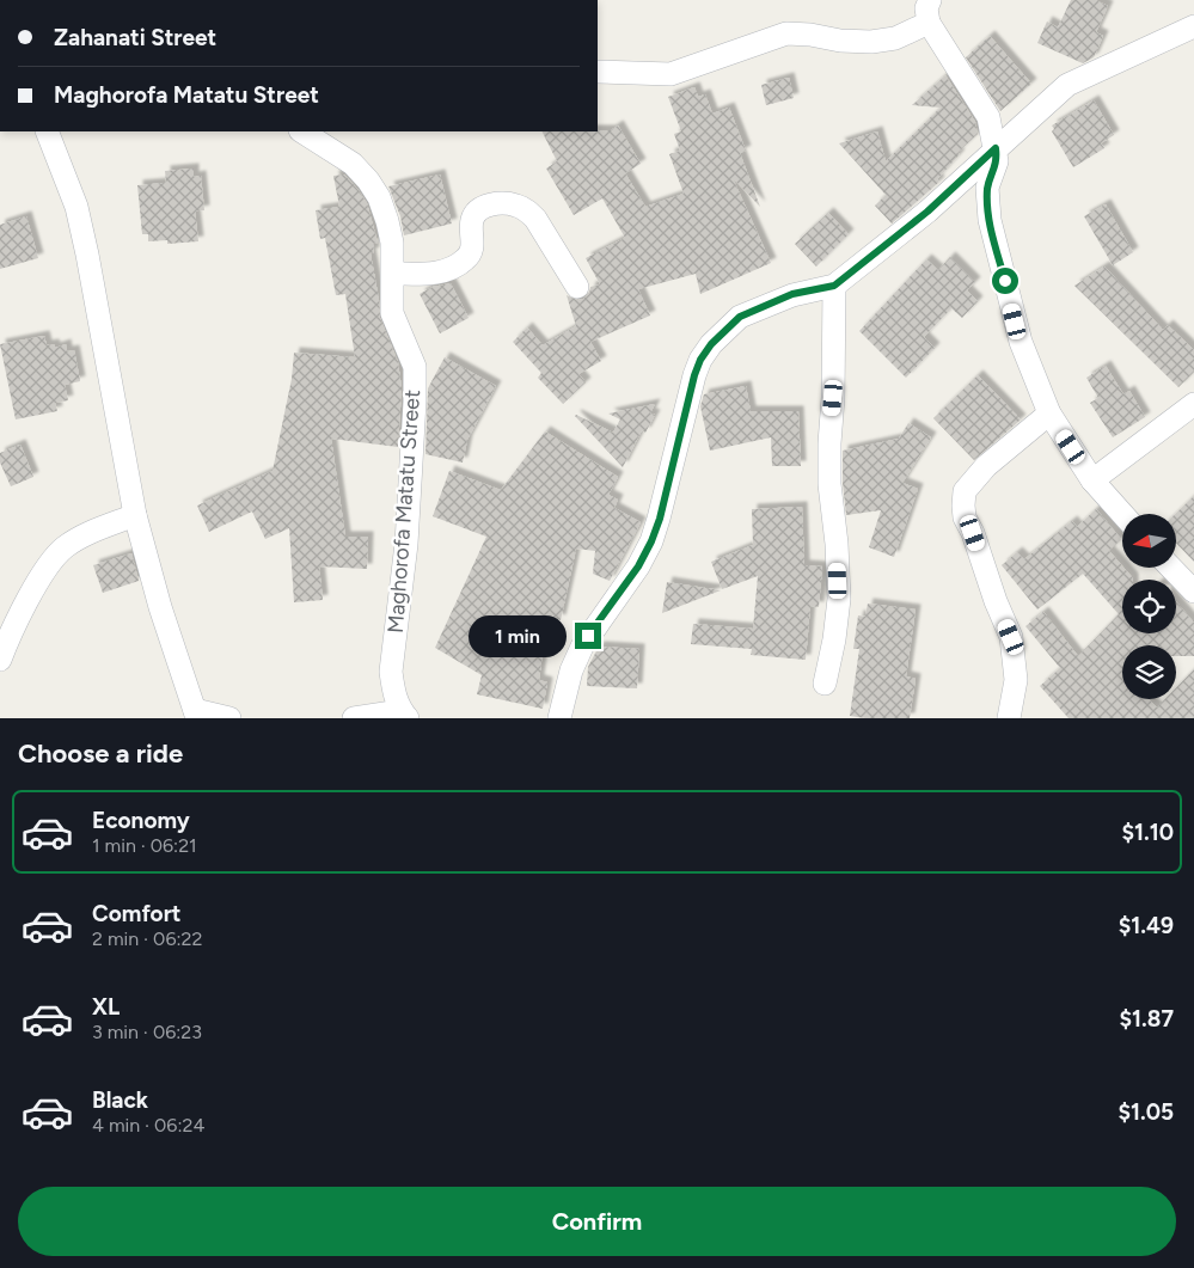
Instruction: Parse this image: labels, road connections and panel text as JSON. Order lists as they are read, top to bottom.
{
  "streets": {
    "street": ["Maghorofa Matatu Street"]
  },
  "north": "left",
  "page": {
    "banner": ["Zahanati Street", "Maghorofa Matatu Street"],
    "bubble": "1 min",
    "heading": "Choose a ride",
    "list": [
      {
        "name": "Economy",
        "note": "1 min · 06:21",
        "value": "$1.10"
      },
      {
        "name": "Comfort",
        "note": "2 min · 06:22",
        "value": "$1.49"
      },
      {
        "name": "XL",
        "note": "3 min · 06:23",
        "value": "$1.87"
      },
      {
        "name": "Black",
        "note": "4 min · 06:24",
        "value": "$1.05"
      }
    ],
    "buttons": "Confirm"
  }
}
